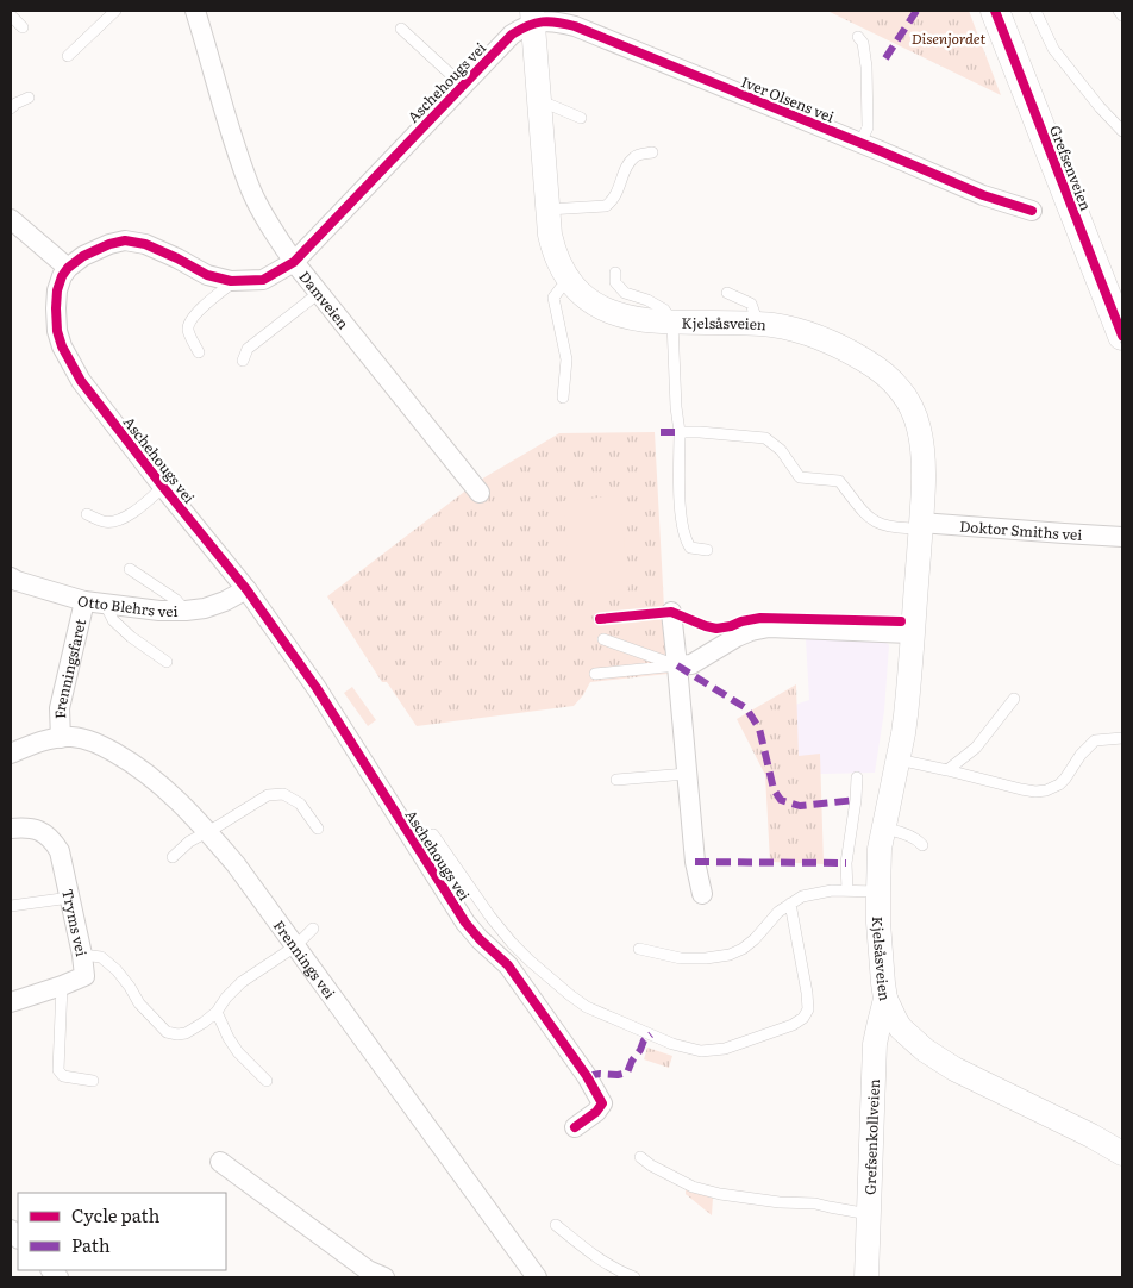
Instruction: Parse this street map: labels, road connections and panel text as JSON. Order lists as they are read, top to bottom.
{
  "streets": {
    "main road": ["Grefsenveien"],
    "street": [
      "Aschehougs vei",
      "Iver Olsens vei",
      "Damveien",
      "Kjelsåsveien",
      "Doktor Smiths vei",
      "Otto Blehrs vei",
      "Frenningsfaret",
      "Tryms vei",
      "Frennings vei",
      "Grefsenkollveien"
    ]
  },
  "crossings": [
    ["Aschehougs vei", "Iver Olsens vei"],
    ["Aschehougs vei", "Damveien"],
    ["Aschehougs vei", "Kjelsåsveien"],
    ["Aschehougs vei", "Otto Blehrs vei"],
    ["Iver Olsens vei", "Kjelsåsveien"],
    ["Kjelsåsveien", "Doktor Smiths vei"],
    ["Kjelsåsveien", "Grefsenkollveien"],
    ["Otto Blehrs vei", "Frenningsfaret"],
    ["Frenningsfaret", "Frennings vei"]
  ],
  "parks": ["Disenjordet"],
  "legend": ["Cycle path", "Path"]
}
